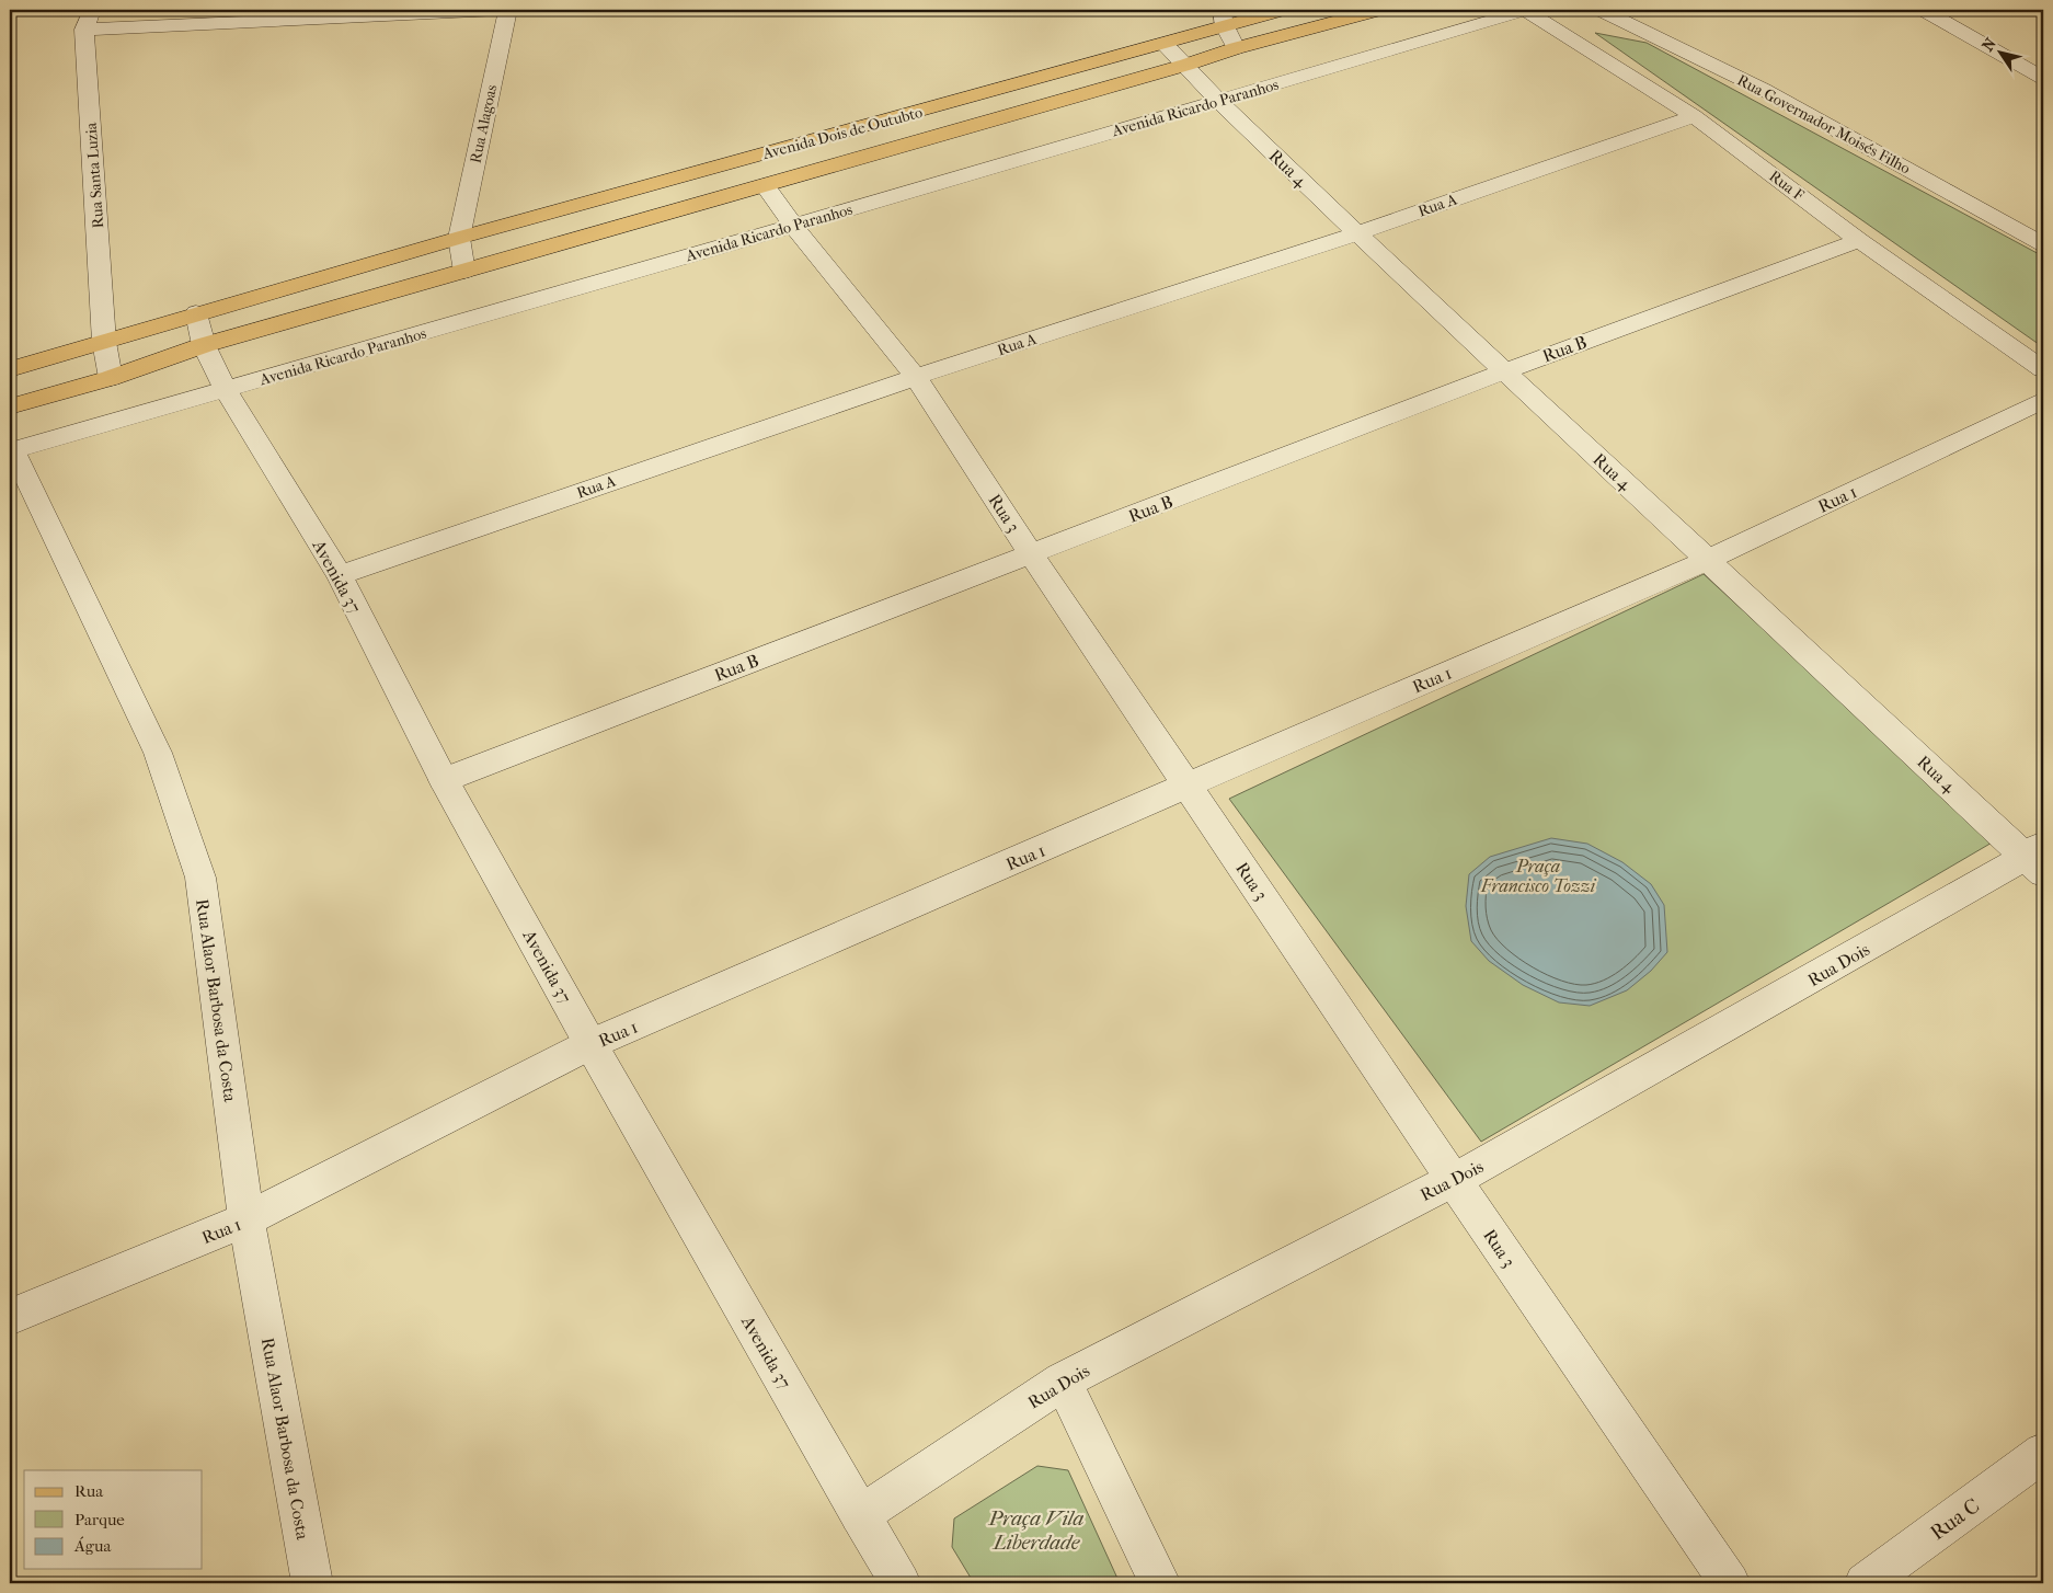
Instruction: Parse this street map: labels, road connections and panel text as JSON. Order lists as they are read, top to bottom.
{
  "streets": {
    "main road": ["Avenida Dois de Outubto"],
    "street": [
      "Avenida Ricardo Paranhos",
      "Rua Alagoas",
      "Rua Governador Moisés Filho",
      "Rua 4",
      "Rua Santa Luzia",
      "Rua F",
      "Rua A",
      "Rua B",
      "Rua 1",
      "Rua 3",
      "Avenida 37",
      "Rua Dois",
      "Rua Alaor Barbosa da Costa",
      "Rua C"
    ]
  },
  "crossings": [
    ["Avenida Ricardo Paranhos", "Rua 4"],
    ["Avenida Ricardo Paranhos", "Rua F"],
    ["Avenida Ricardo Paranhos", "Rua 3"],
    ["Avenida Ricardo Paranhos", "Avenida 37"],
    ["Avenida Ricardo Paranhos", "Rua Alaor Barbosa da Costa"],
    ["Rua Alagoas", "Avenida Dois de Outubto"],
    ["Avenida Dois de Outubto", "Rua 4"],
    ["Avenida Dois de Outubto", "Rua Santa Luzia"],
    ["Avenida Dois de Outubto", "Avenida 37"],
    ["Rua 4", "Rua A"],
    ["Rua 4", "Rua B"],
    ["Rua 4", "Rua 1"],
    ["Rua 4", "Rua Dois"],
    ["Rua F", "Rua A"],
    ["Rua F", "Rua B"],
    ["Rua A", "Rua 3"],
    ["Rua A", "Avenida 37"],
    ["Rua B", "Rua 3"],
    ["Rua B", "Avenida 37"],
    ["Rua 1", "Rua 3"],
    ["Rua 1", "Avenida 37"],
    ["Rua 1", "Rua Alaor Barbosa da Costa"],
    ["Rua 3", "Rua Dois"],
    ["Avenida 37", "Rua Dois"]
  ],
  "parks": ["Praça Francisco Tozzi", "Praça Vila Liberdade"],
  "legend": ["Rua", "Parque", "Água"],
  "north": "top left"
}
